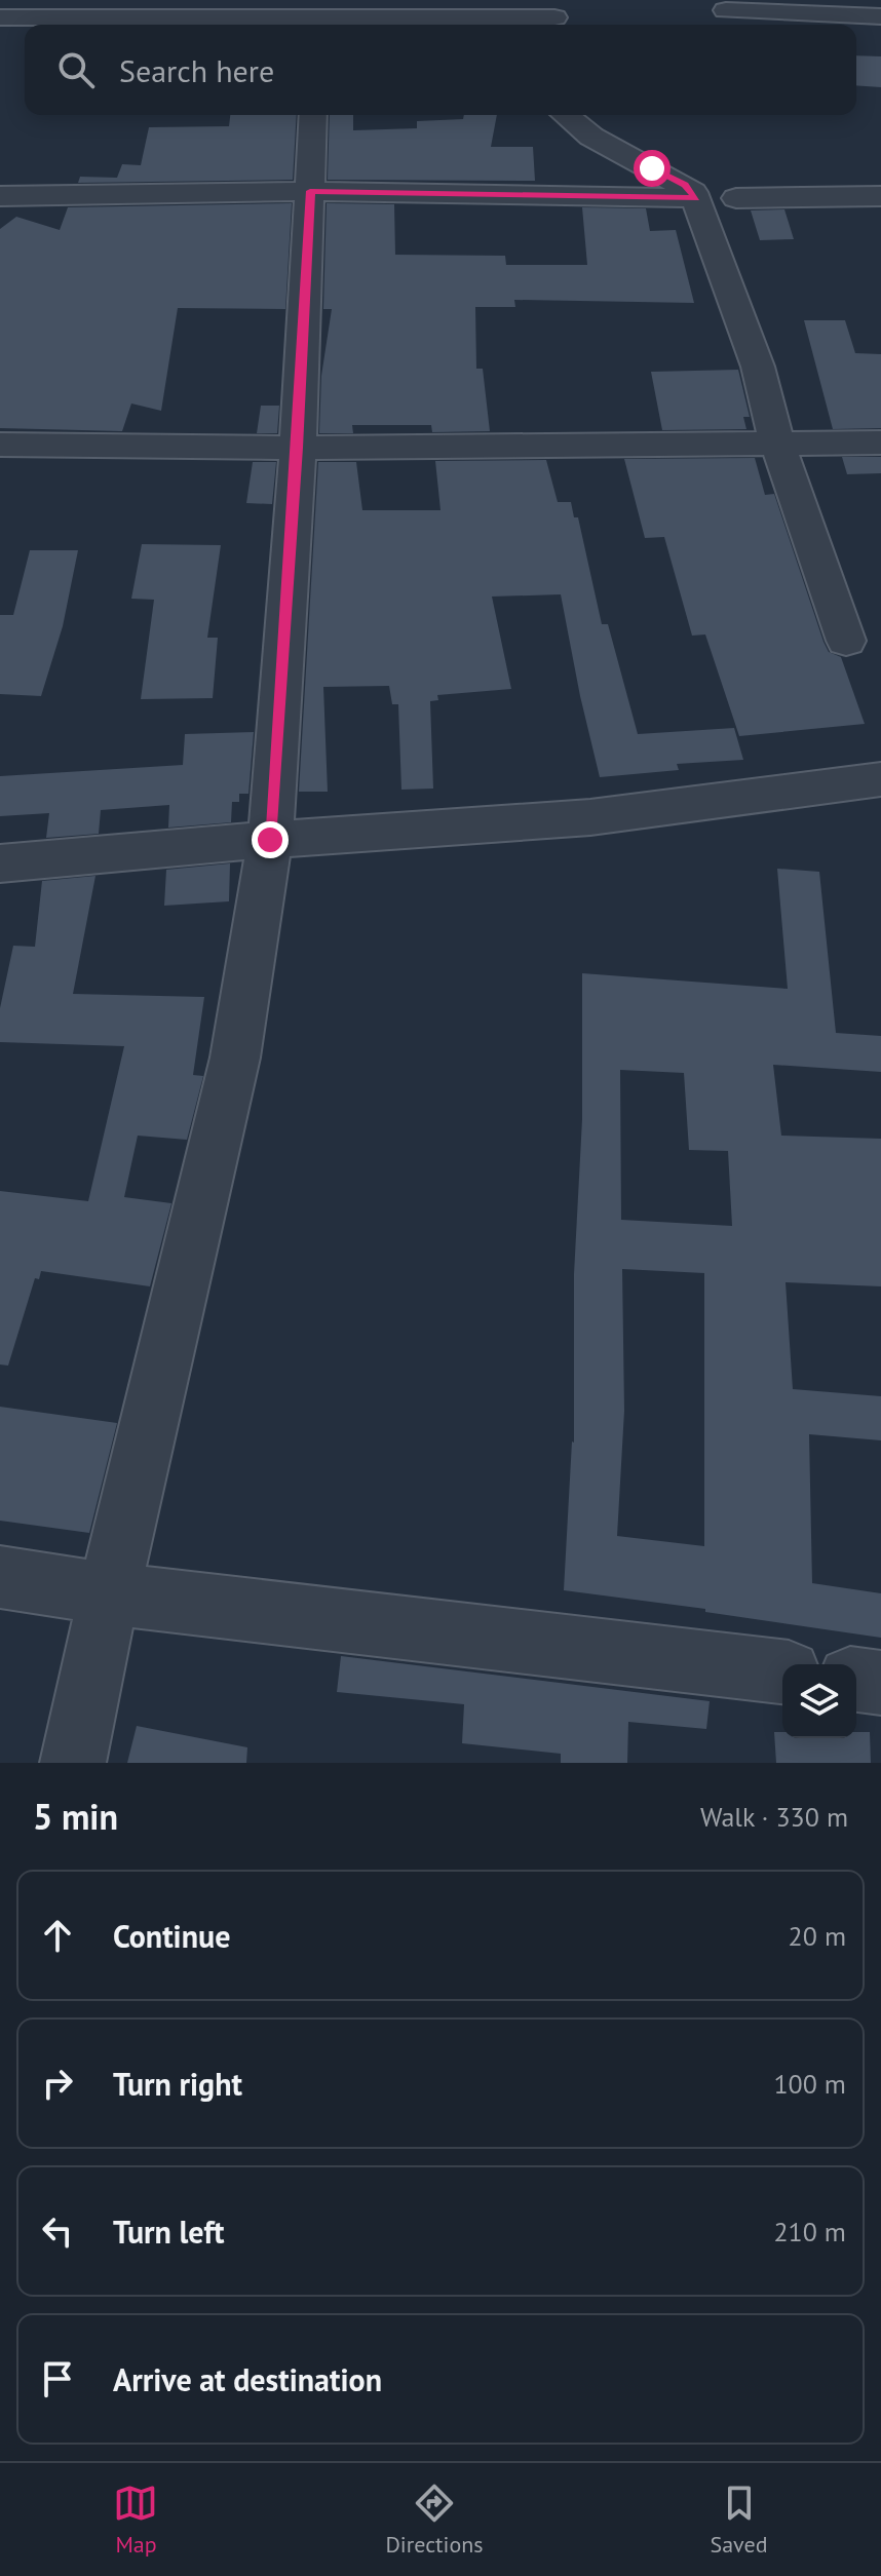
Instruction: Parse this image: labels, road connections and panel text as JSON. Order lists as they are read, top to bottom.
{
  "page": {
    "search": "Search here",
    "heading": ["5 min", "Walk · 330 m"],
    "list": [
      ["Continue", "20 m"],
      ["Turn right", "100 m"],
      ["Turn left", "210 m"],
      "Arrive at destination"
    ],
    "nav": ["Map", "Directions", "Saved"]
  }
}
